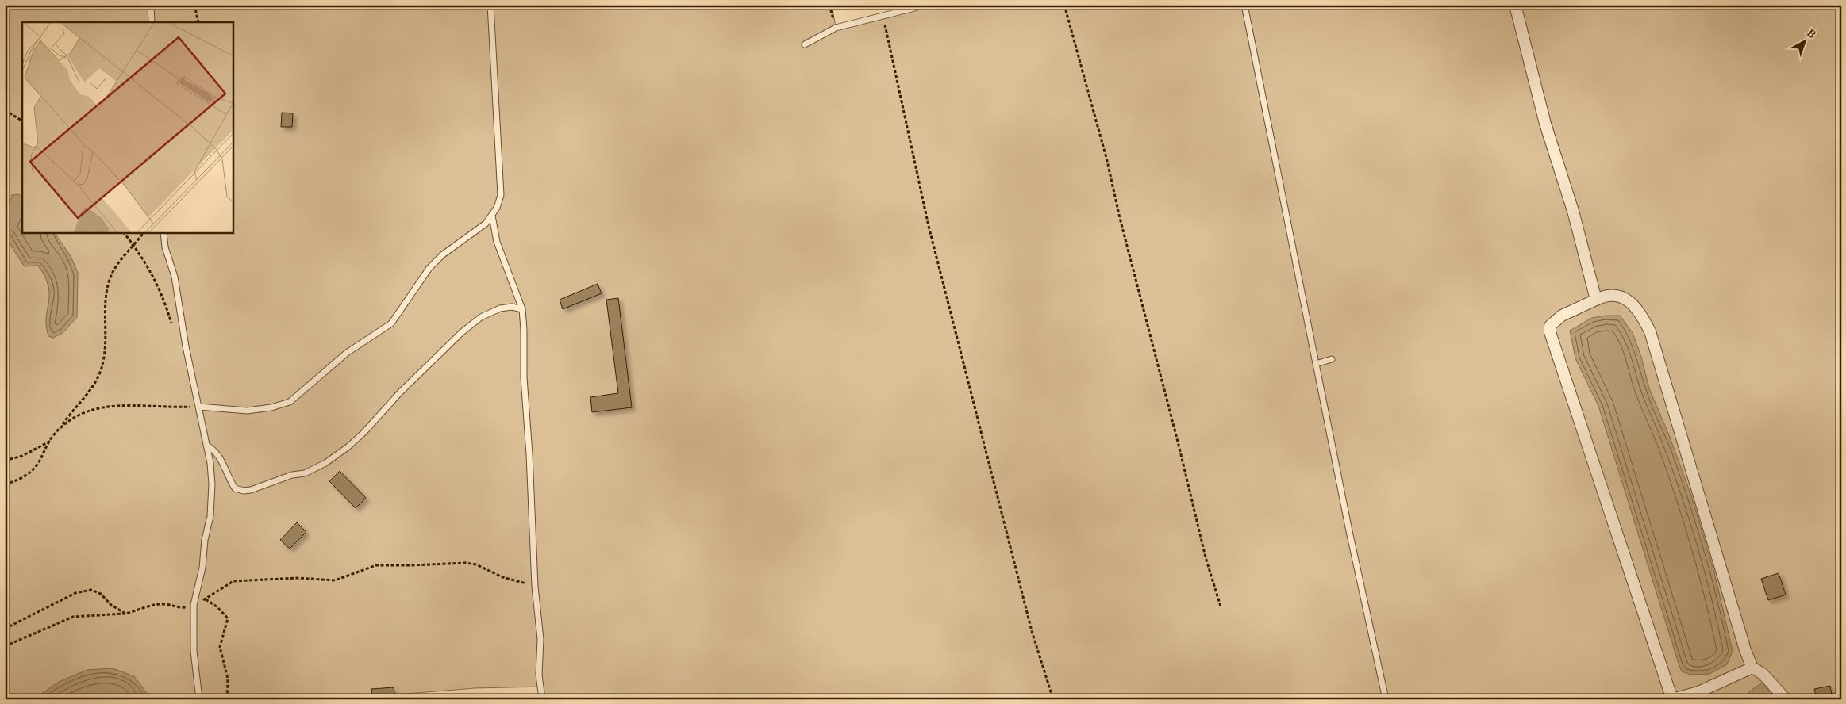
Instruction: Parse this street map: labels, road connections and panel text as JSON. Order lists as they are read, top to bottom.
{
  "north": "top right"
}
